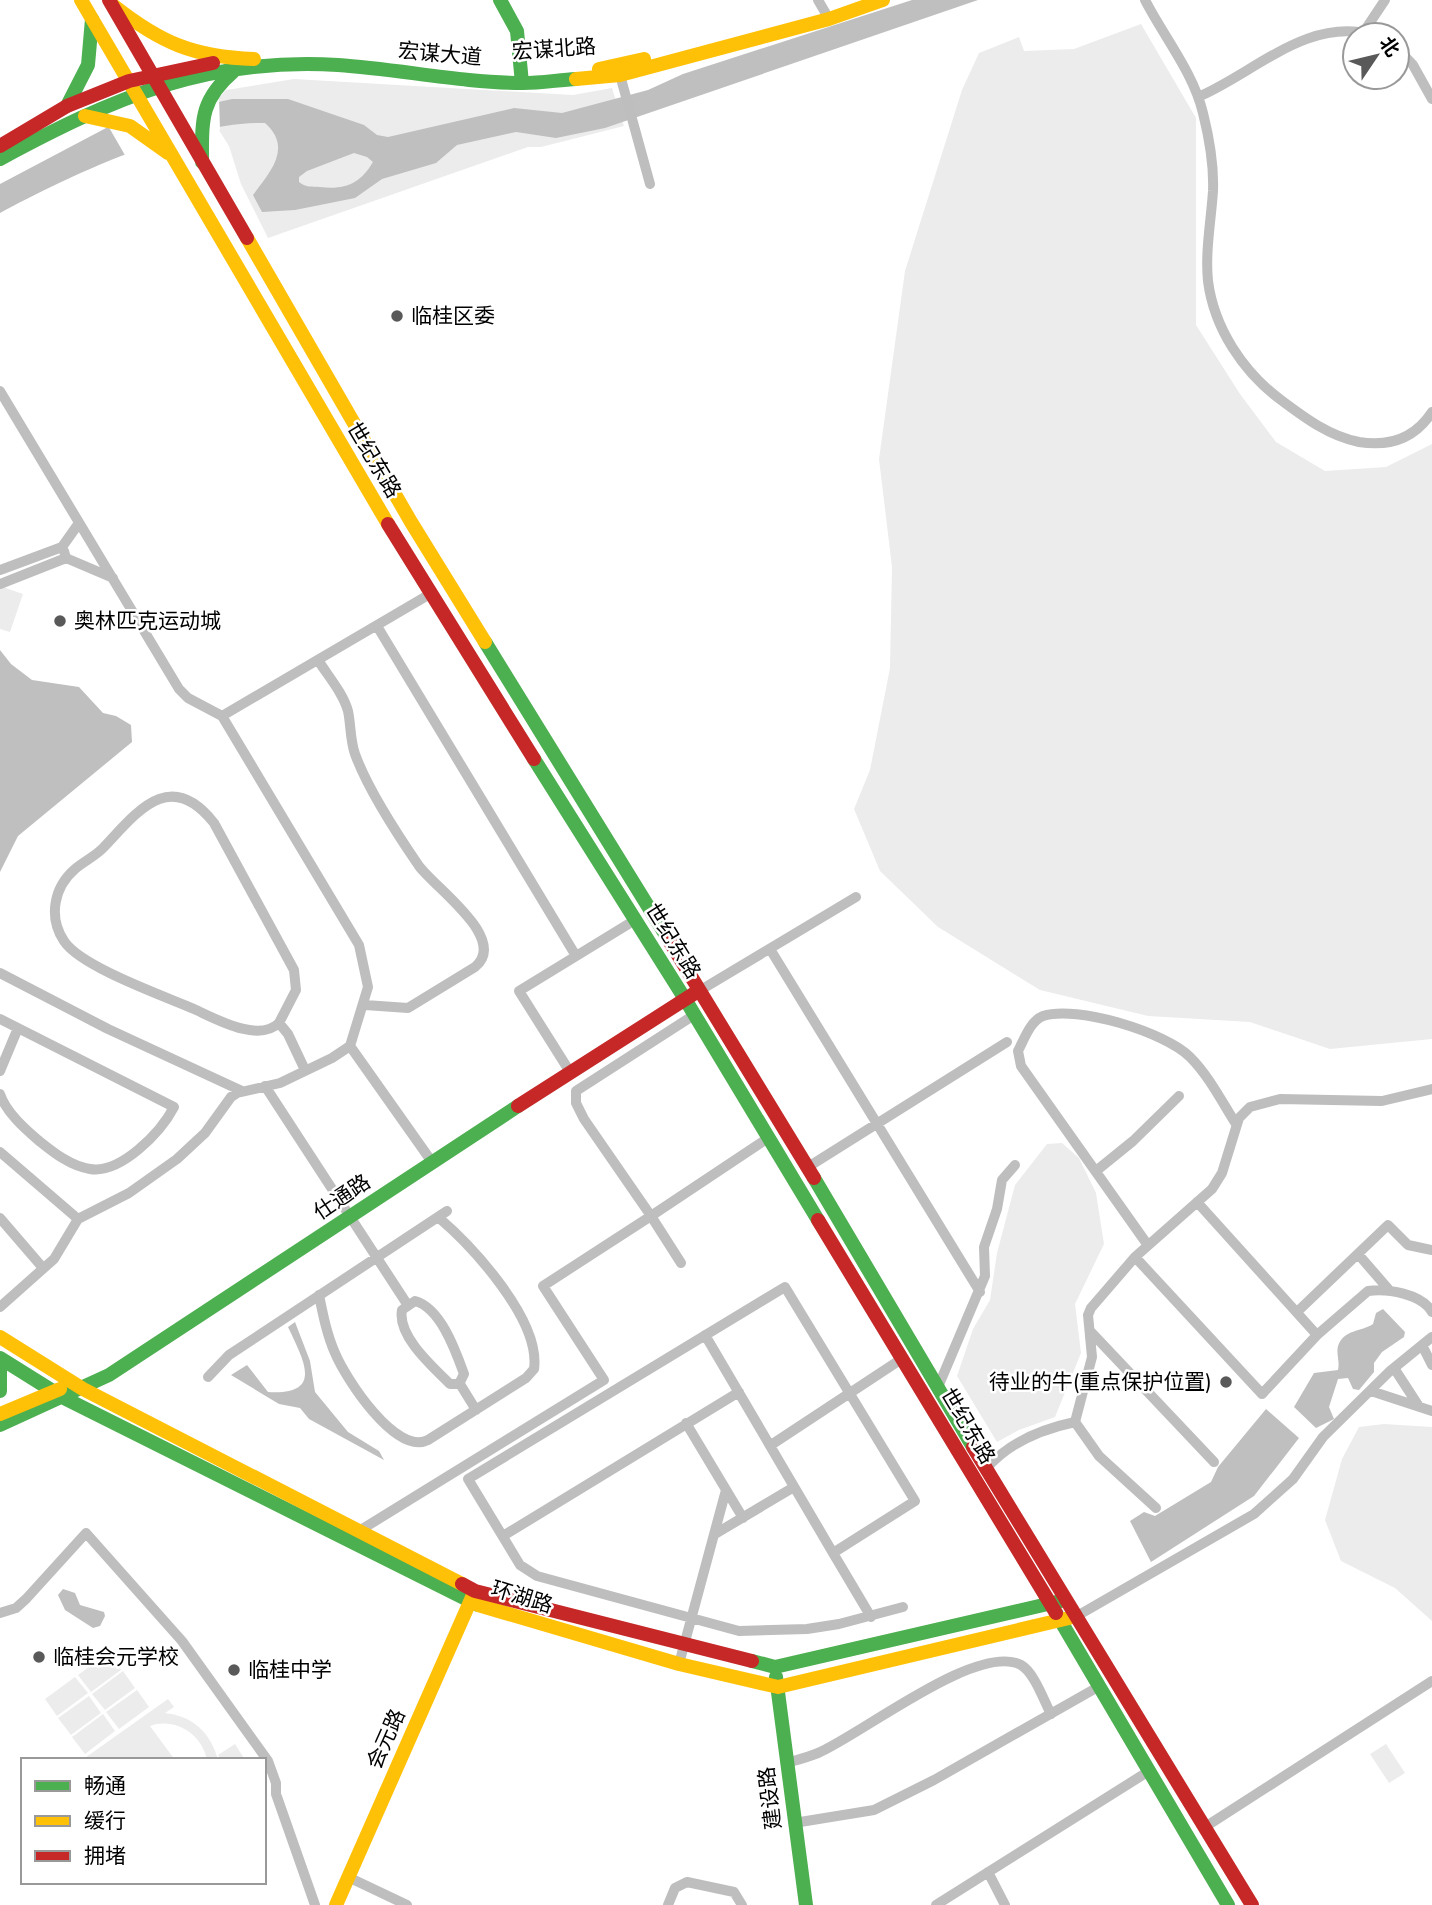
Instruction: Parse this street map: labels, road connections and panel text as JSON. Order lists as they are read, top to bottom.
{
  "streets": {
    "main road": [
      "宏谋北路",
      "宏谋大道",
      "世纪东路",
      "仕通路",
      "环湖路",
      "会元路",
      "建设路"
    ]
  },
  "crossings": [
    ["宏谋北路", "宏谋大道"],
    ["宏谋大道", "世纪东路"],
    ["世纪东路", "仕通路"],
    ["世纪东路", "环湖路"],
    ["仕通路", "环湖路"],
    ["环湖路", "会元路"],
    ["环湖路", "建设路"]
  ],
  "places": [
    "临桂区委",
    "奥林匹克运动城",
    "待业的牛(重点保护位置)",
    "临桂会元学校",
    "临桂中学"
  ],
  "legend": ["畅通", "缓行", "拥堵"],
  "north": "top right"
}
